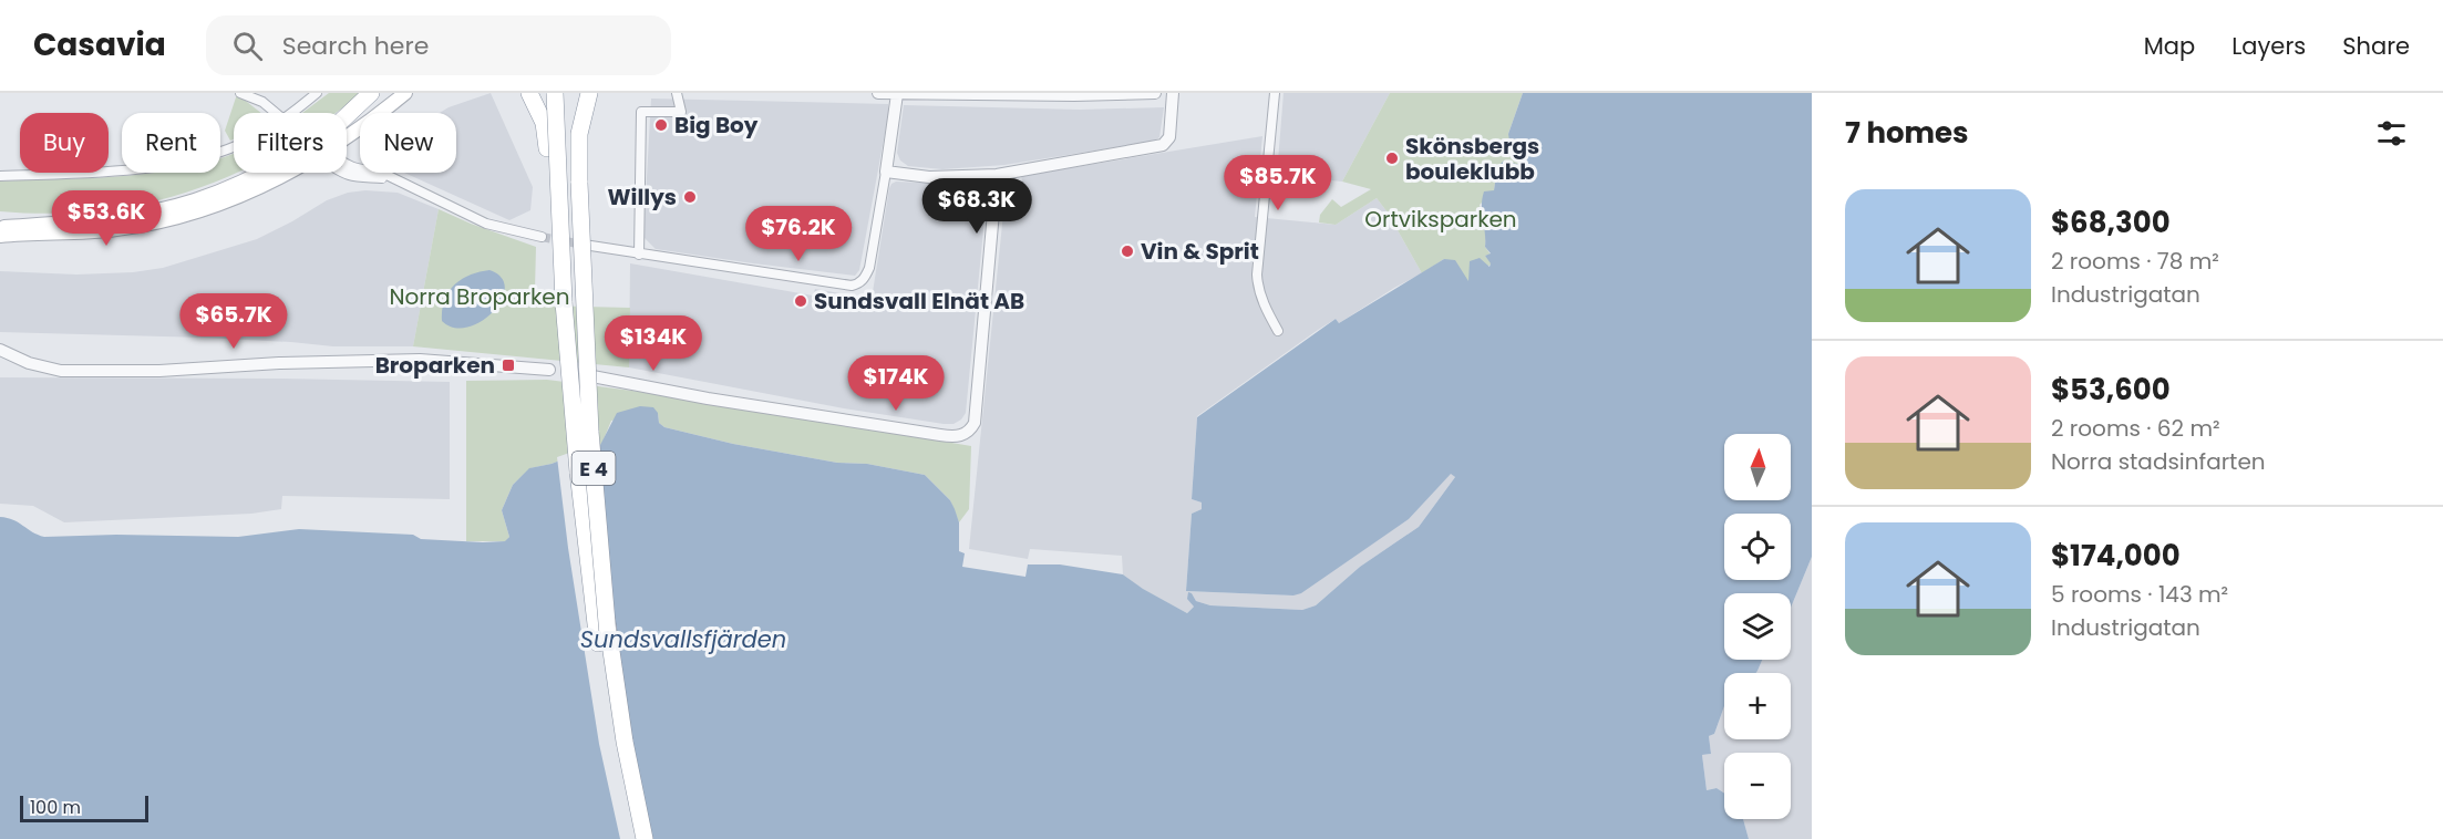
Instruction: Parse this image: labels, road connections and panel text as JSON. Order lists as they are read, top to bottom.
{
  "streets": {
    "highway": ["E 4"]
  },
  "water": ["Sundsvallsfjärden"],
  "parks": ["Ortviksparken", "Norra Broparken"],
  "places": {
    "other": [
      "Big Boy",
      "Skönsbergs bouleklubb",
      "Willys",
      "Vin & Sprit",
      "Sundsvall Elnät AB"
    ],
    "transit": ["Broparken"]
  },
  "scale_bar": "100 m",
  "north": "top",
  "page": {
    "header": "Casavia",
    "search": "Search here",
    "nav": ["Map", "Layers", "Share"],
    "heading": "7 homes",
    "chip": [
      "Buy",
      "Rent",
      "Filters",
      "New"
    ],
    "price": [
      "$85.7K",
      "$68.3K",
      "$53.6K",
      "$76.2K",
      "$65.7K",
      "$134K",
      "$174K"
    ],
    "list": [
      {
        "name": "$68,300",
        "note": "2 rooms · 78 m² · Industrigatan"
      },
      {
        "name": "$53,600",
        "note": "2 rooms · 62 m² · Norra stadsinfarten"
      },
      {
        "name": "$174,000",
        "note": "5 rooms · 143 m² · Industrigatan"
      }
    ],
    "map_buttons": ["+", "−"],
    "scale": "100 m"
  }
}
